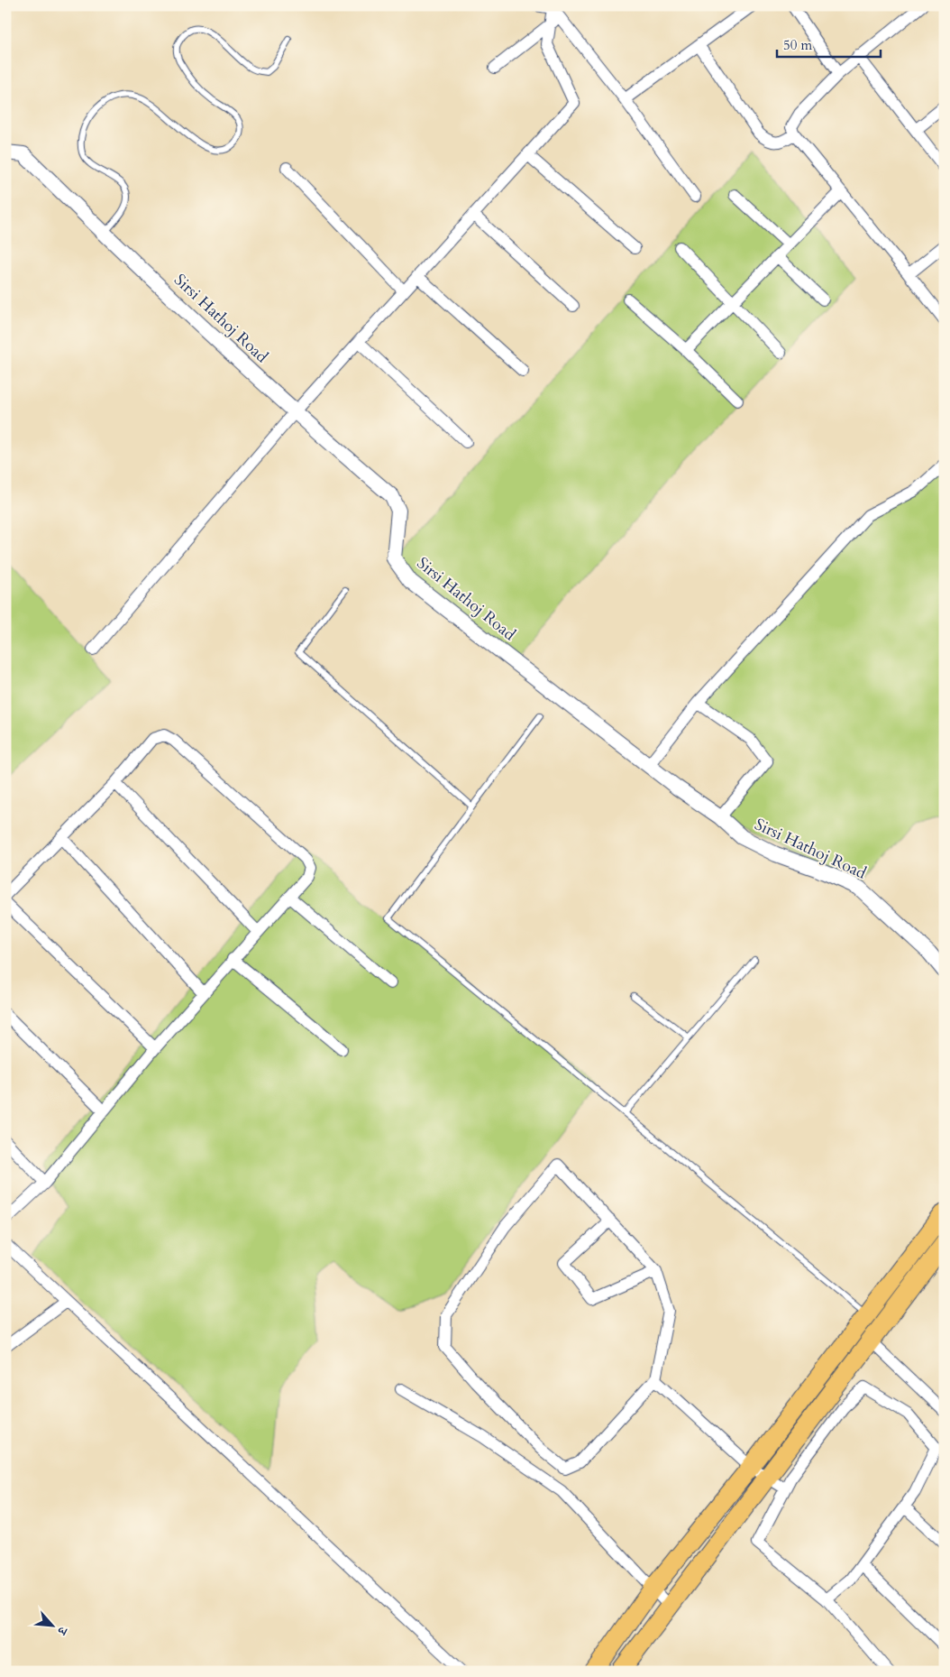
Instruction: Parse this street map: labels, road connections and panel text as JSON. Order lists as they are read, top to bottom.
{
  "streets": {
    "street": ["Sirsi Hathoj Road"]
  },
  "scale_bar": "50 m",
  "north": "bottom right"
}
